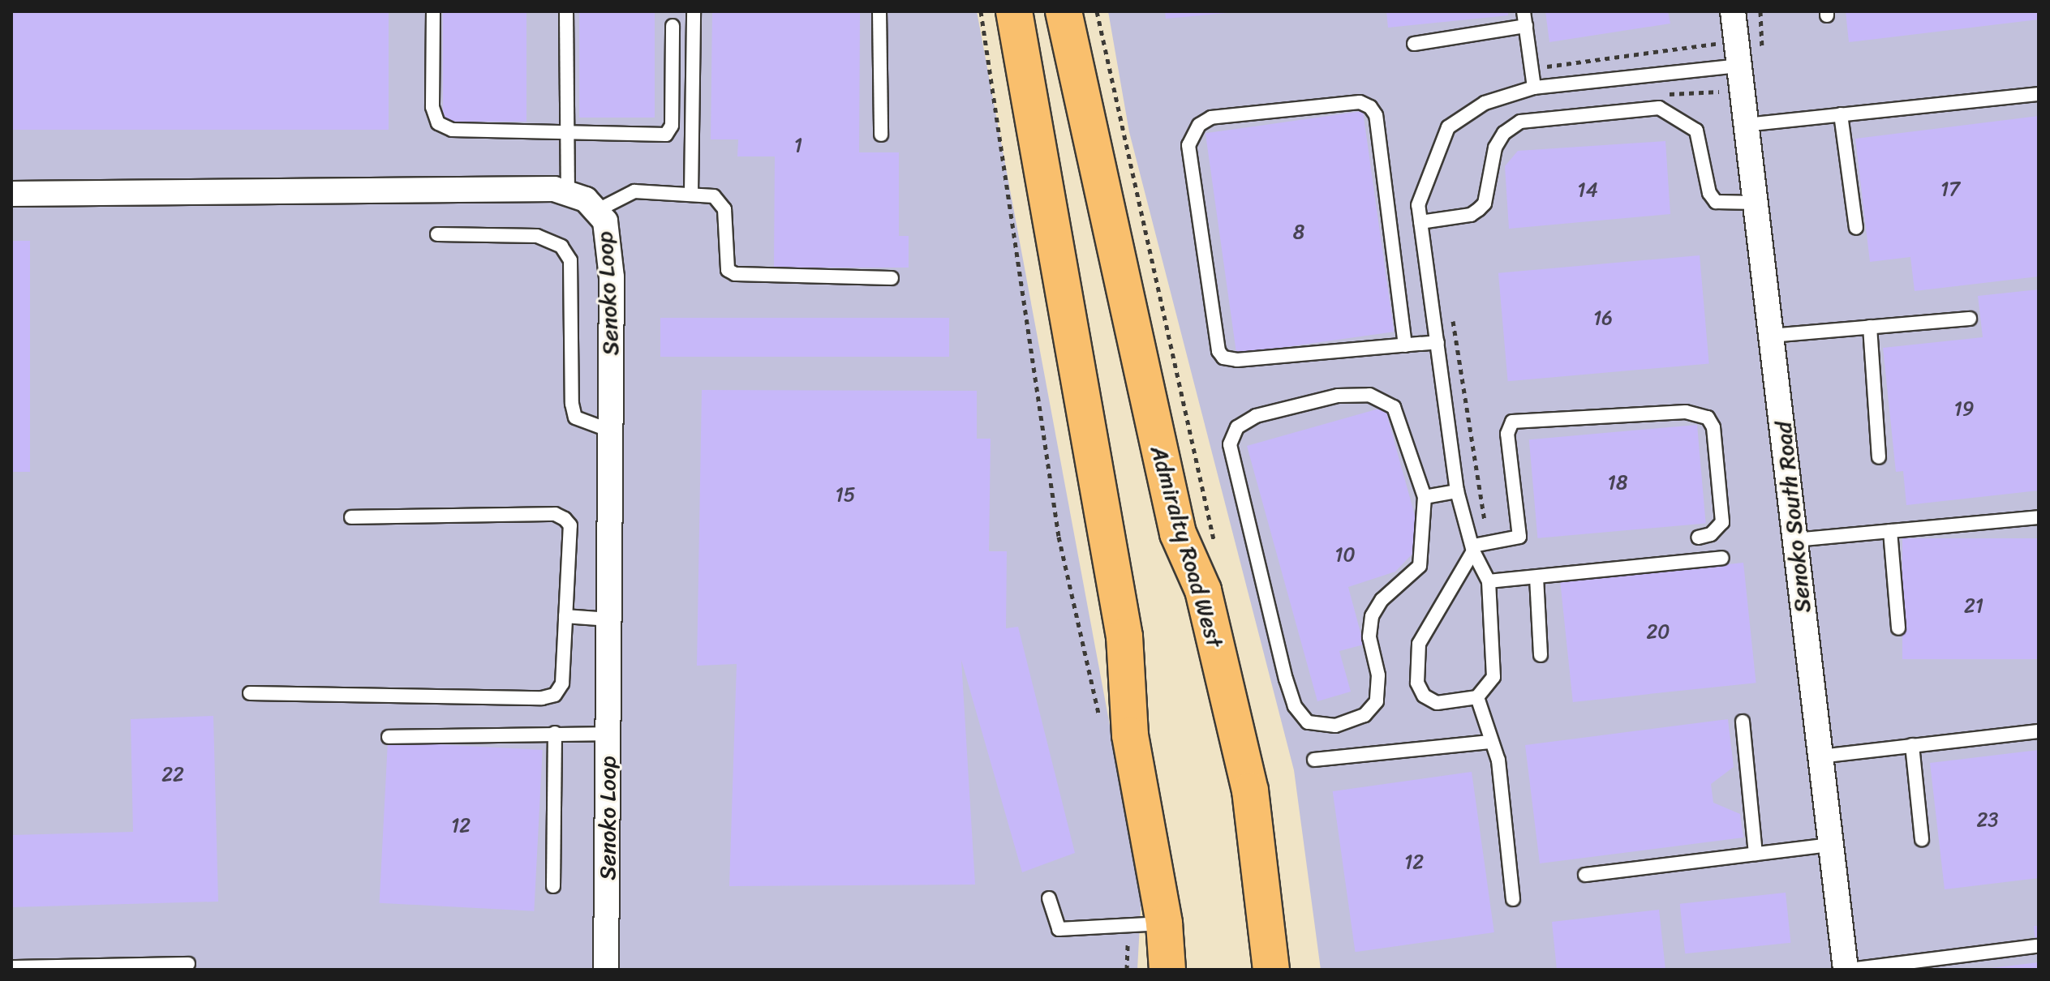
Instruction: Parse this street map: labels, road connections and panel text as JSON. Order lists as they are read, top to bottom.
{
  "streets": {
    "main road": ["Admiralty Road West"],
    "street": ["Senoko Loop", "Senoko South Road"]
  },
  "house_numbers": [
    "1",
    "17",
    "14",
    "8",
    "16",
    "19",
    "18",
    "15",
    "10",
    "21",
    "20",
    "22",
    "23",
    "12",
    "12"
  ]
}
